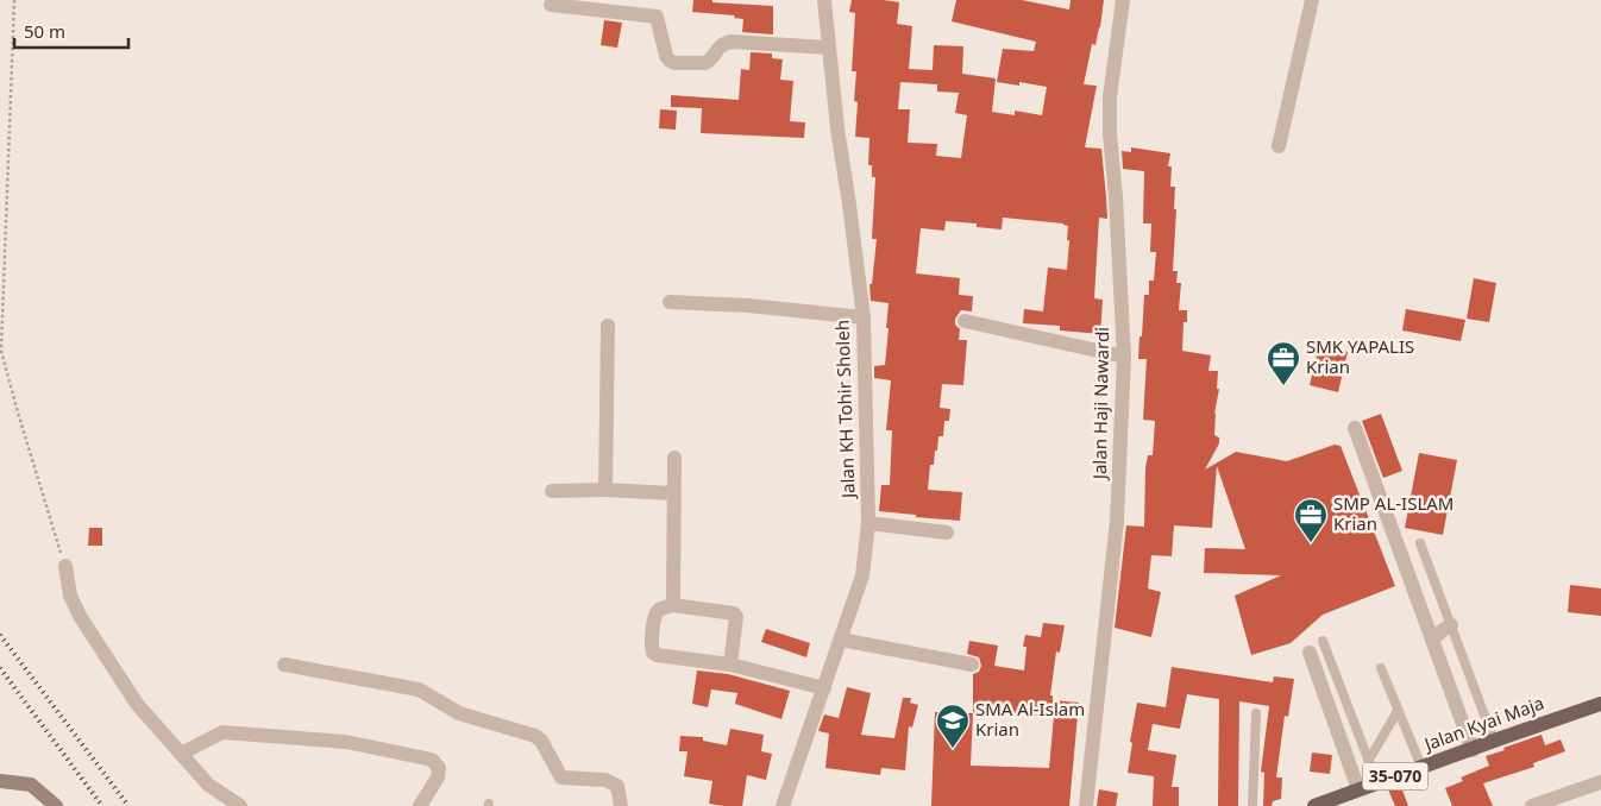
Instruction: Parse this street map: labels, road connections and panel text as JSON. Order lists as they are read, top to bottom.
{
  "streets": {
    "main road": ["Jalan Kyai Maja", "35-070"],
    "street": ["Jalan Haji Nawardi", "Jalan KH Tohir Sholeh"]
  },
  "places": {
    "office": ["SMK YAPALIS Krian", "SMP AL-ISLAM Krian"],
    "school or university": ["SMA Al-Islam Krian"]
  },
  "scale_bar": "50 m"
}
